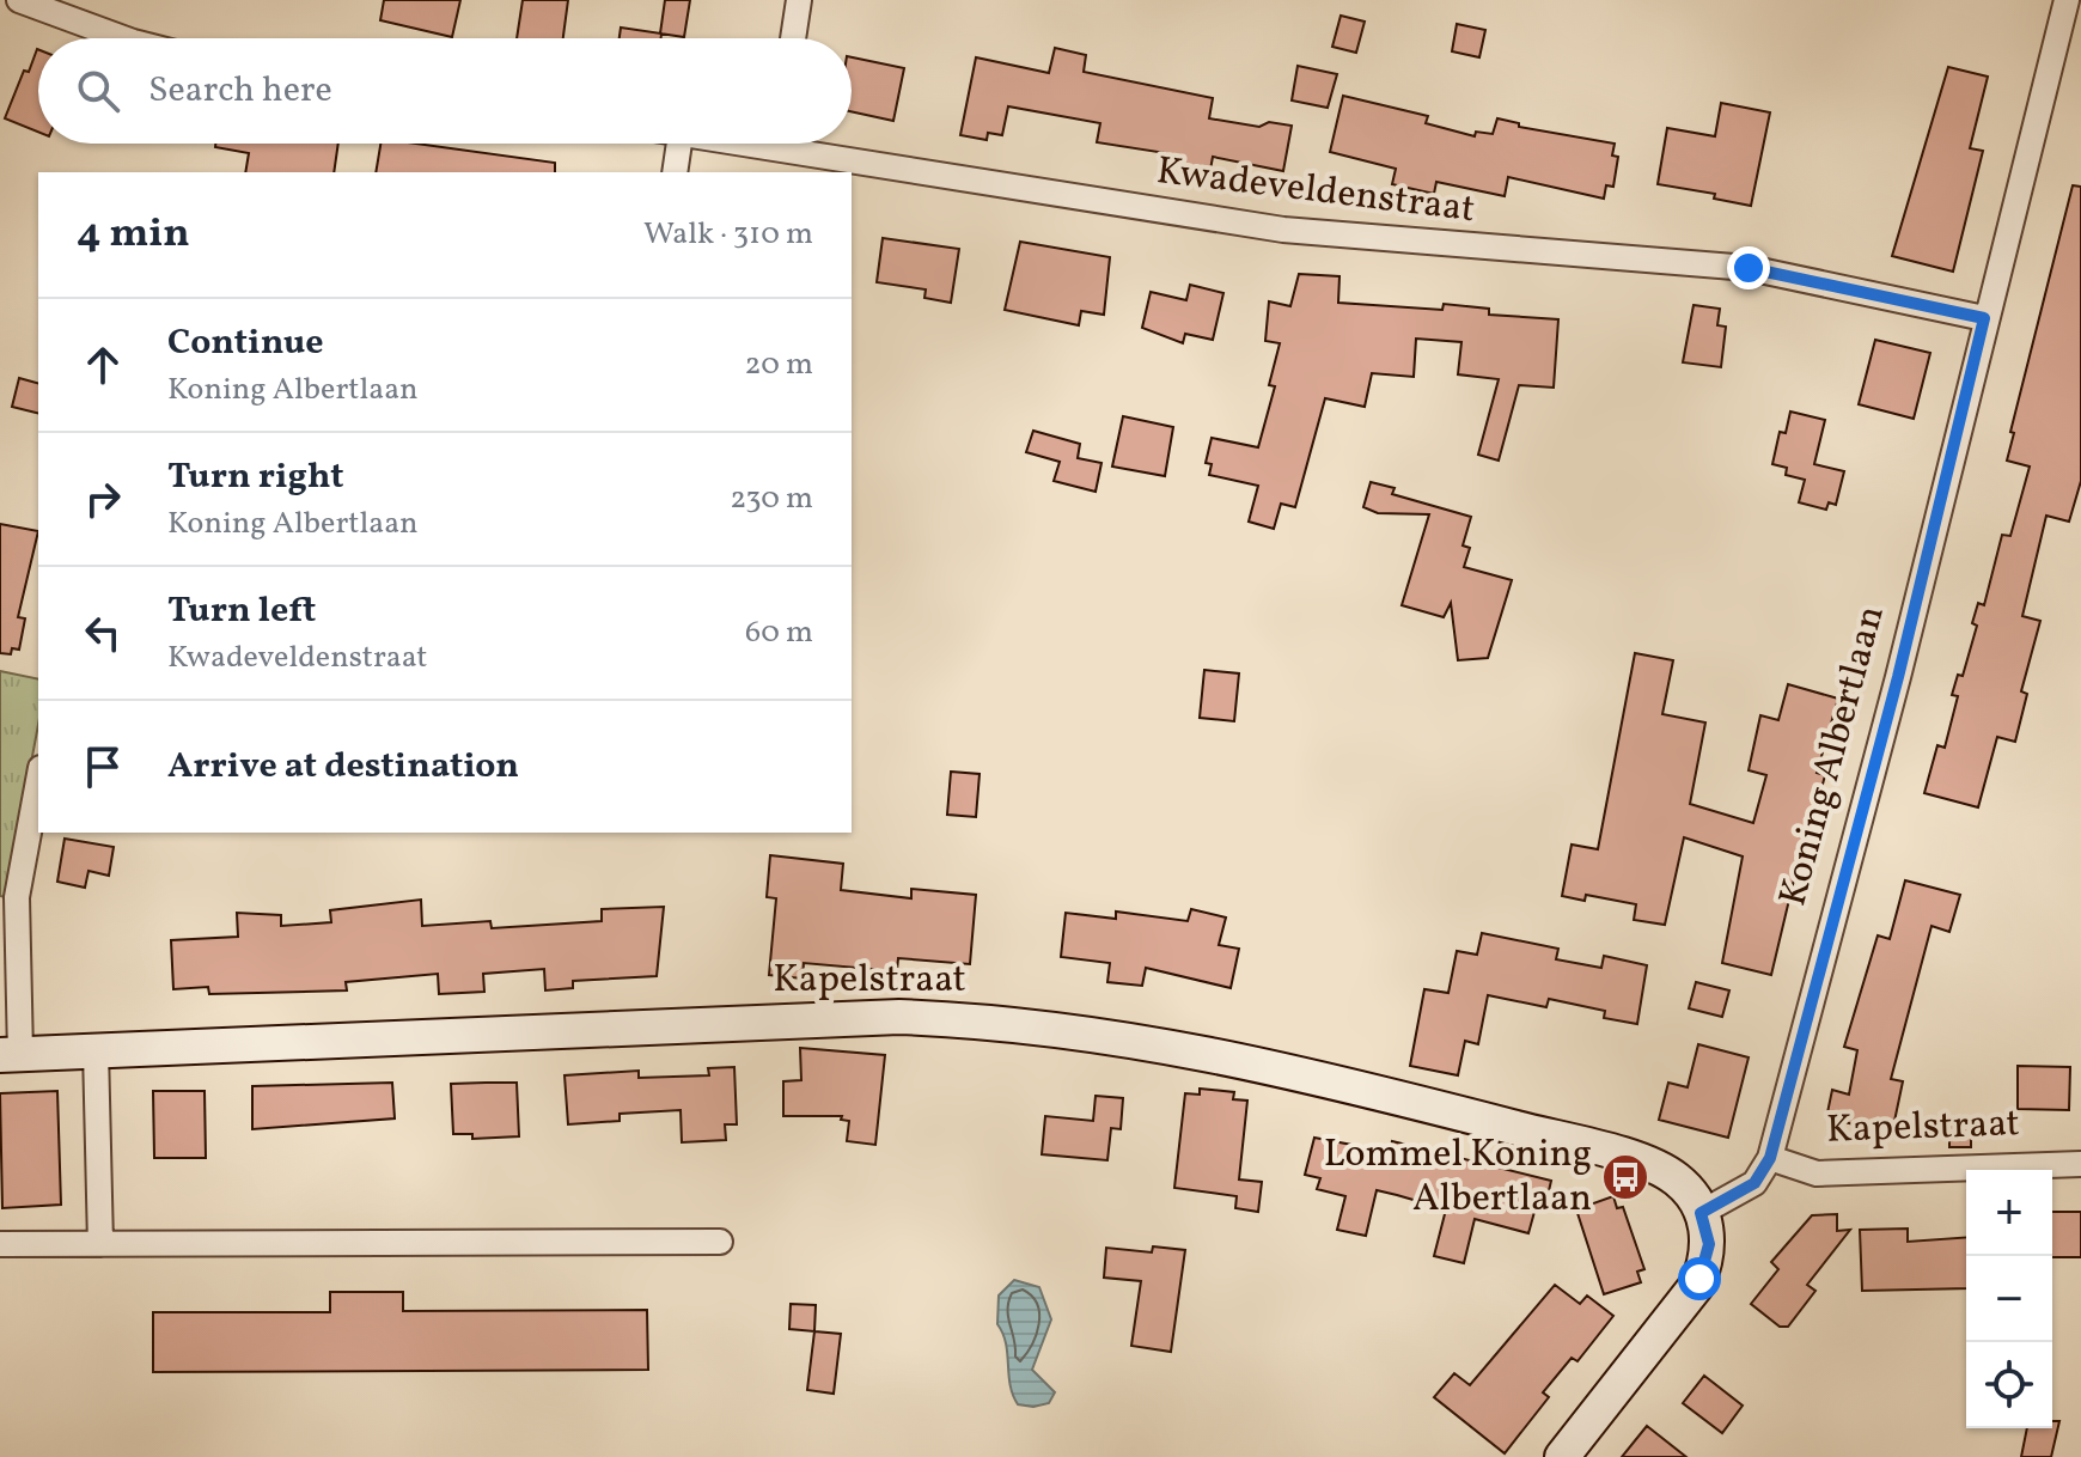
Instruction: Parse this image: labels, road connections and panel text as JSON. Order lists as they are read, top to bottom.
{
  "streets": {
    "main road": ["Kapelstraat"],
    "street": ["Kwadeveldenstraat", "Koning Albertlaan"]
  },
  "crossings": [
    ["Kwadeveldenstraat", "Koning Albertlaan"],
    ["Koning Albertlaan", "Kapelstraat"]
  ],
  "places": {
    "bus stop": ["Lommel Koning Albertlaan"]
  },
  "page": {
    "search": "Search here",
    "heading": ["4 min", "Walk · 310 m"],
    "list": [
      ["Continue", "Koning Albertlaan", "20 m"],
      ["Turn right", "Koning Albertlaan", "230 m"],
      ["Turn left", "Kwadeveldenstraat", "60 m"],
      "Arrive at destination"
    ],
    "map_buttons": ["+", "−"]
  }
}
